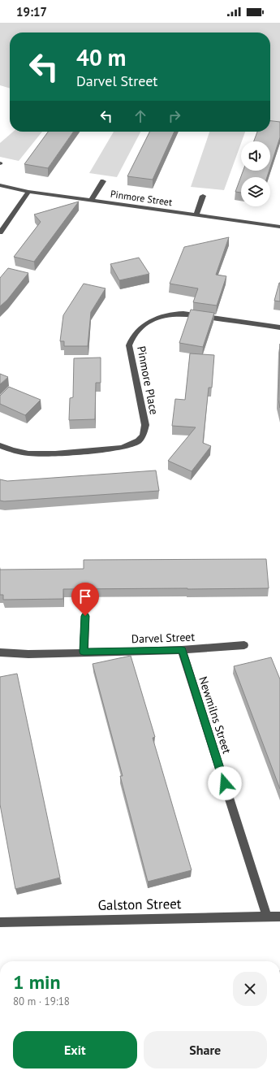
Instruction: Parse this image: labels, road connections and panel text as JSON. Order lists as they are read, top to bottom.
{
  "streets": {
    "street": [
      "Pinmore Street",
      "Pinmore Place",
      "Darvel Street",
      "Newmilns Street",
      "Galston Street"
    ]
  },
  "crossings": [
    ["Darvel Street", "Newmilns Street"],
    ["Newmilns Street", "Galston Street"]
  ],
  "page": {
    "status": "19:17",
    "turn": ["40 m", "Darvel Street"],
    "heading": ["1 min", "80 m · 19:18"],
    "buttons": ["Exit", "Share"]
  }
}
